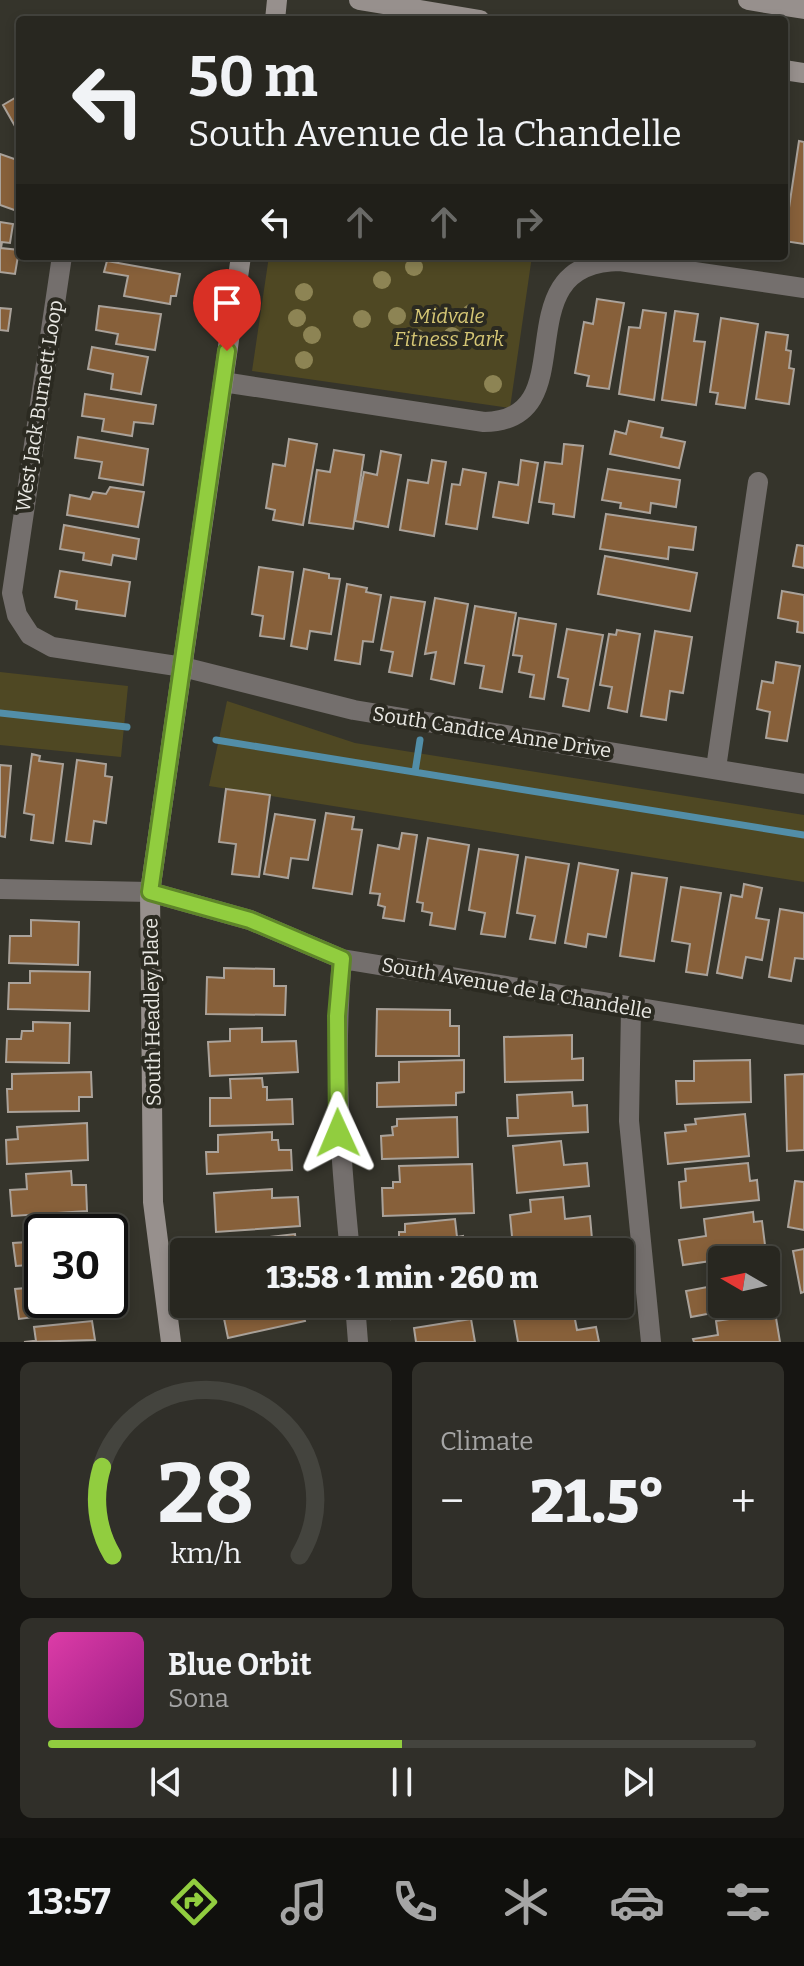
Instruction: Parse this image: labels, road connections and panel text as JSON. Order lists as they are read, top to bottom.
{
  "streets": {
    "street": [
      "West Jack Burnett Loop",
      "South Candice Anne Drive",
      "South Avenue de la Chandelle",
      "South Headley Place"
    ]
  },
  "crossings": [
    ["West Jack Burnett Loop", "South Candice Anne Drive"],
    ["West Jack Burnett Loop", "South Headley Place"],
    ["South Candice Anne Drive", "South Headley Place"],
    ["South Avenue de la Chandelle", "South Headley Place"]
  ],
  "parks": ["Midvale Fitness Park"],
  "north": "left",
  "page": {
    "turn": ["50 m", "South Avenue de la Chandelle"],
    "limit": "30",
    "trip": "13:58 · 1 min · 260 m",
    "tile": "Climate",
    "heat": ["−", "21.5°", "+"],
    "song": ["Blue Orbit", "Sona"],
    "tabs": "13:57",
    "gauge": ["28", "km/h"]
  }
}
